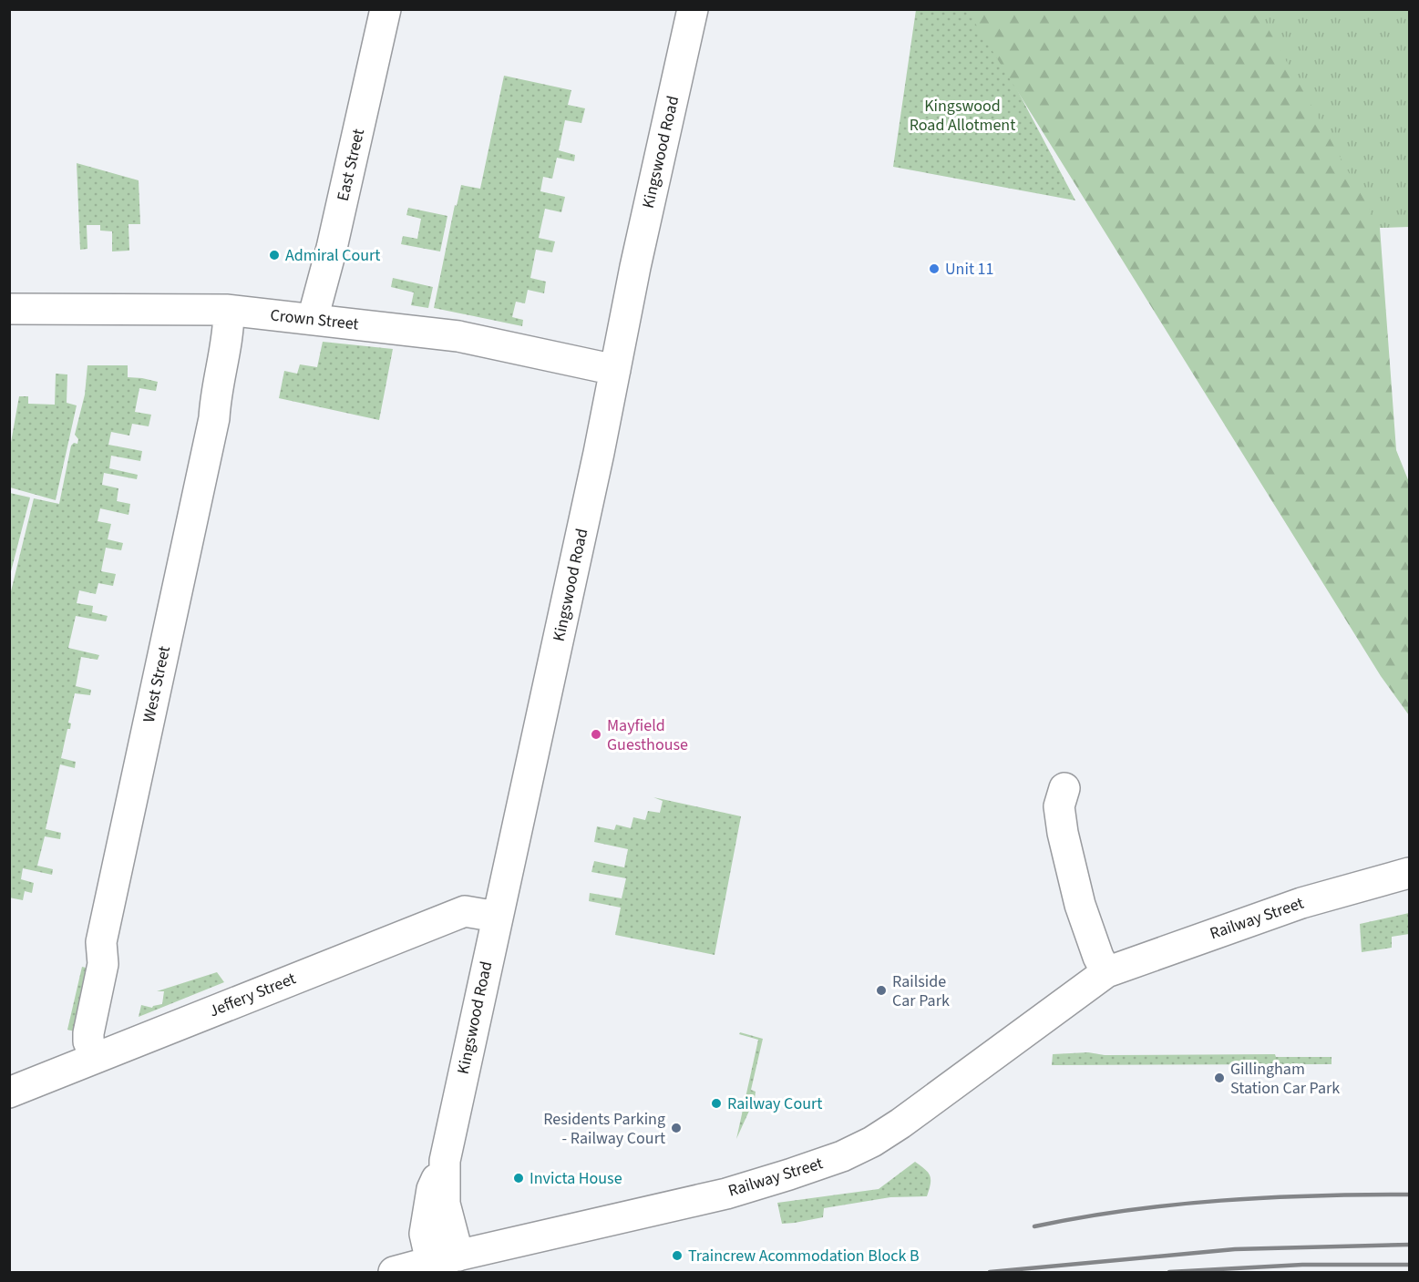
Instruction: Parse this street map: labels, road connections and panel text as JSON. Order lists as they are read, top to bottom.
{
  "streets": {
    "street": [
      "Kingswood Road",
      "East Street",
      "Crown Street",
      "West Street",
      "Railway Street",
      "Jeffery Street"
    ]
  },
  "crossings": [
    ["Kingswood Road", "Crown Street"],
    ["Kingswood Road", "Railway Street"],
    ["Kingswood Road", "Jeffery Street"],
    ["East Street", "Crown Street"],
    ["Crown Street", "West Street"],
    ["West Street", "Jeffery Street"]
  ],
  "parks": ["Kingswood Road Allotment"],
  "places": [
    "Admiral Court",
    "Unit 11",
    "Mayfield Guesthouse",
    "Railside Car Park",
    "Gillingham Station Car Park",
    "Railway Court",
    "Residents Parking - Railway Court",
    "Invicta House",
    "Traincrew Acommodation Block B"
  ]
}
